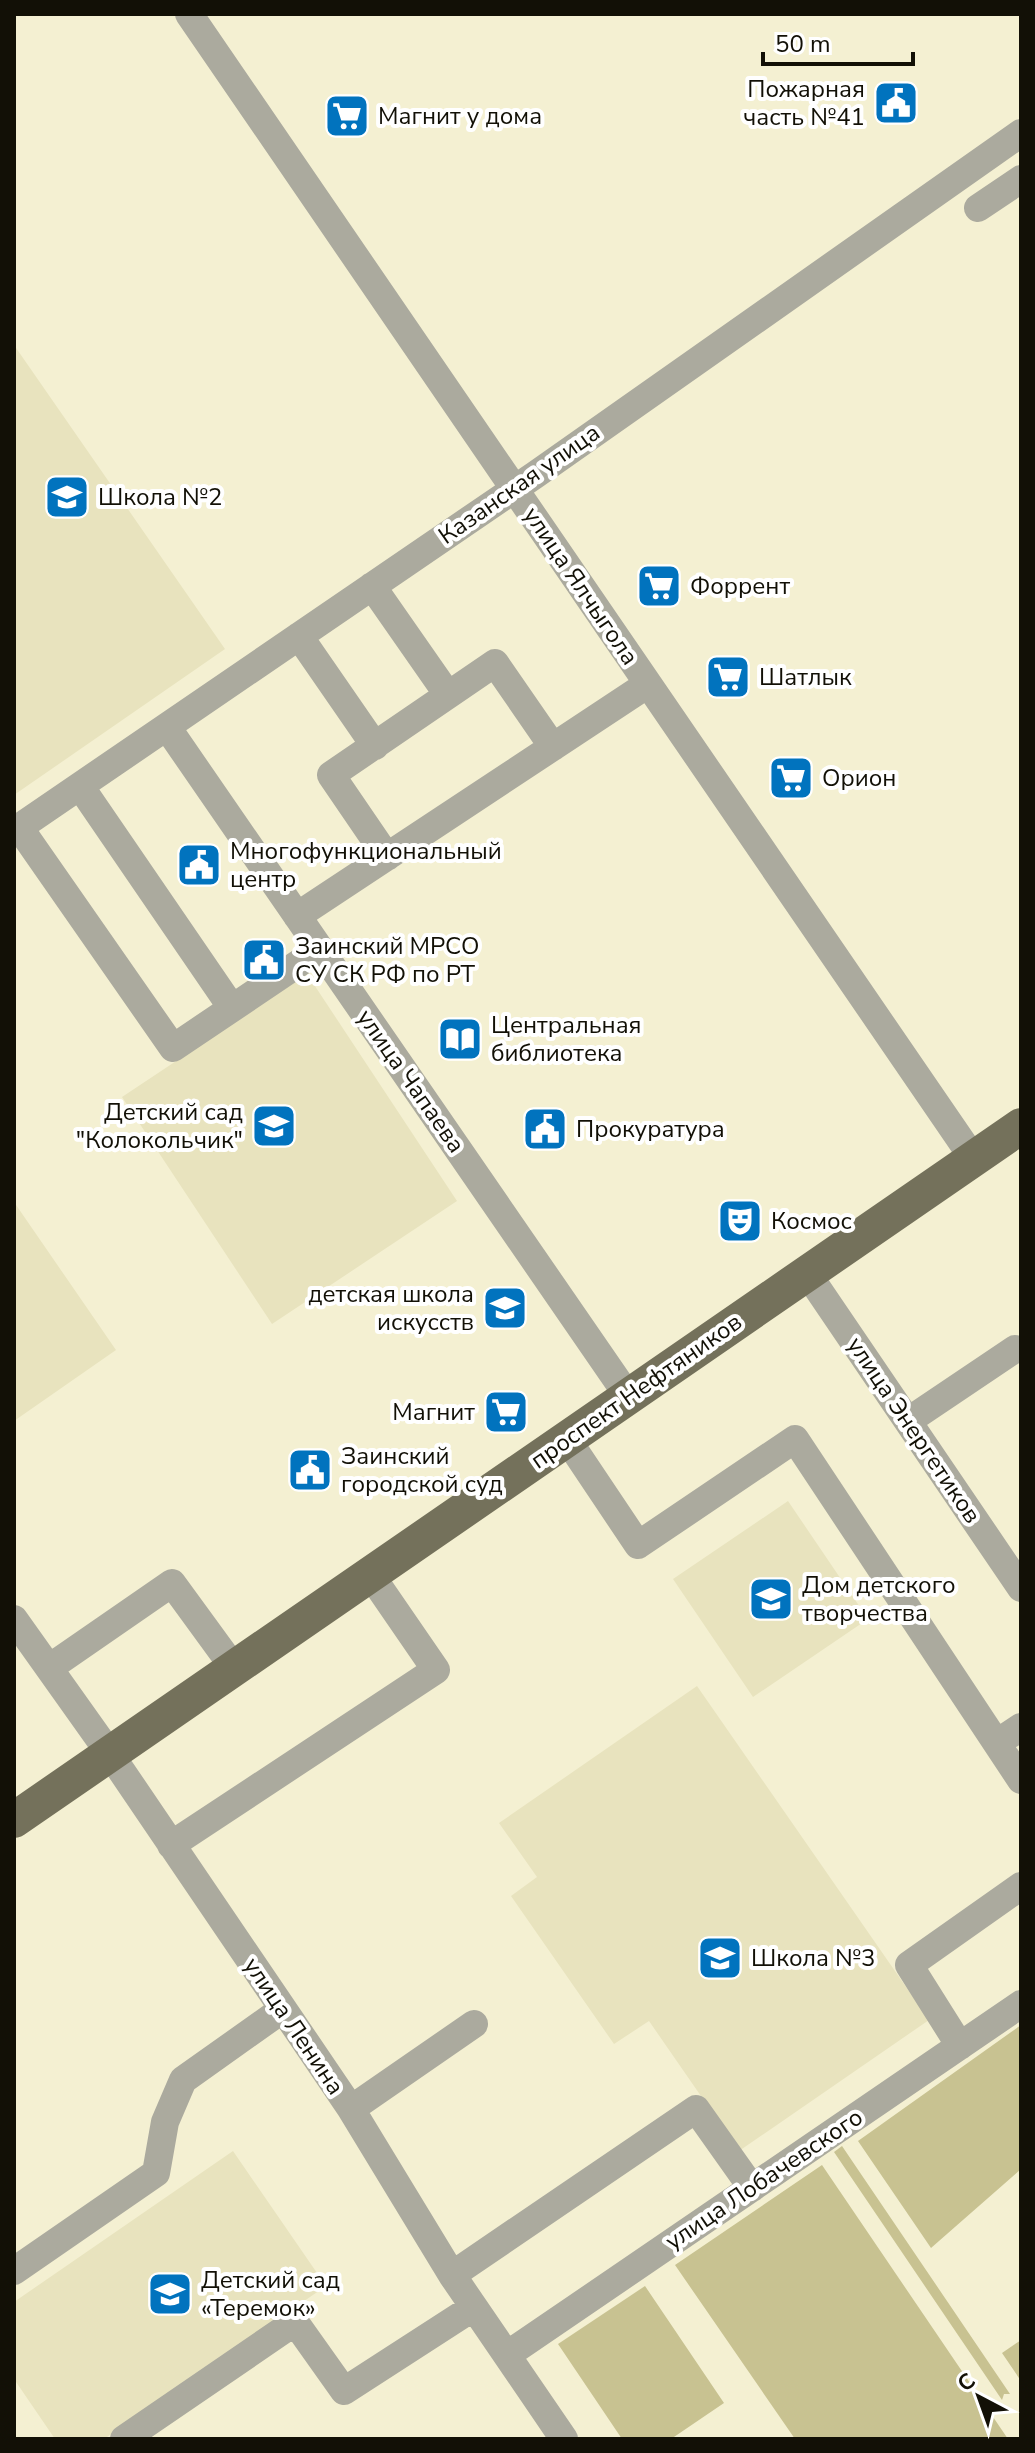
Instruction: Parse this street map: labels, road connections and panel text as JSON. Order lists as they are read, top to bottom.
{
  "streets": {
    "main road": ["проспект Нефтяников"],
    "street": [
      "Казанская улица",
      "улица Ялчыгола",
      "улица Чапаева",
      "улица Энергетиков",
      "улица Ленина",
      "улица Лобачевского"
    ]
  },
  "crossings": [
    ["Казанская улица", "улица Ялчыгола"],
    ["Казанская улица", "улица Чапаева"],
    ["улица Ялчыгола", "проспект Нефтяников"],
    ["улица Чапаева", "проспект Нефтяников"],
    ["проспект Нефтяников", "улица Энергетиков"],
    ["проспект Нефтяников", "улица Ленина"],
    ["улица Ленина", "улица Лобачевского"]
  ],
  "places": {
    "public building": [
      "Пожарная часть №41",
      "Многофункциональный центр",
      "Заинский МРСО СУ СК РФ по РТ",
      "Прокуратура",
      "Заинский городской суд"
    ],
    "supermarket": [
      "Магнит у дома",
      "Форрент",
      "Шатлык",
      "Орион",
      "Магнит"
    ],
    "school or university": [
      "Школа №2",
      "Детский сад \"Колокольчик\"",
      "детская школа искусств",
      "Дом детского творчества",
      "Школа №3",
      "Детский сад «Теремок»"
    ],
    "library": ["Центральная библиотека"],
    "theatre": ["Космос"]
  },
  "scale_bar": "50 m",
  "north": "top left"
}
